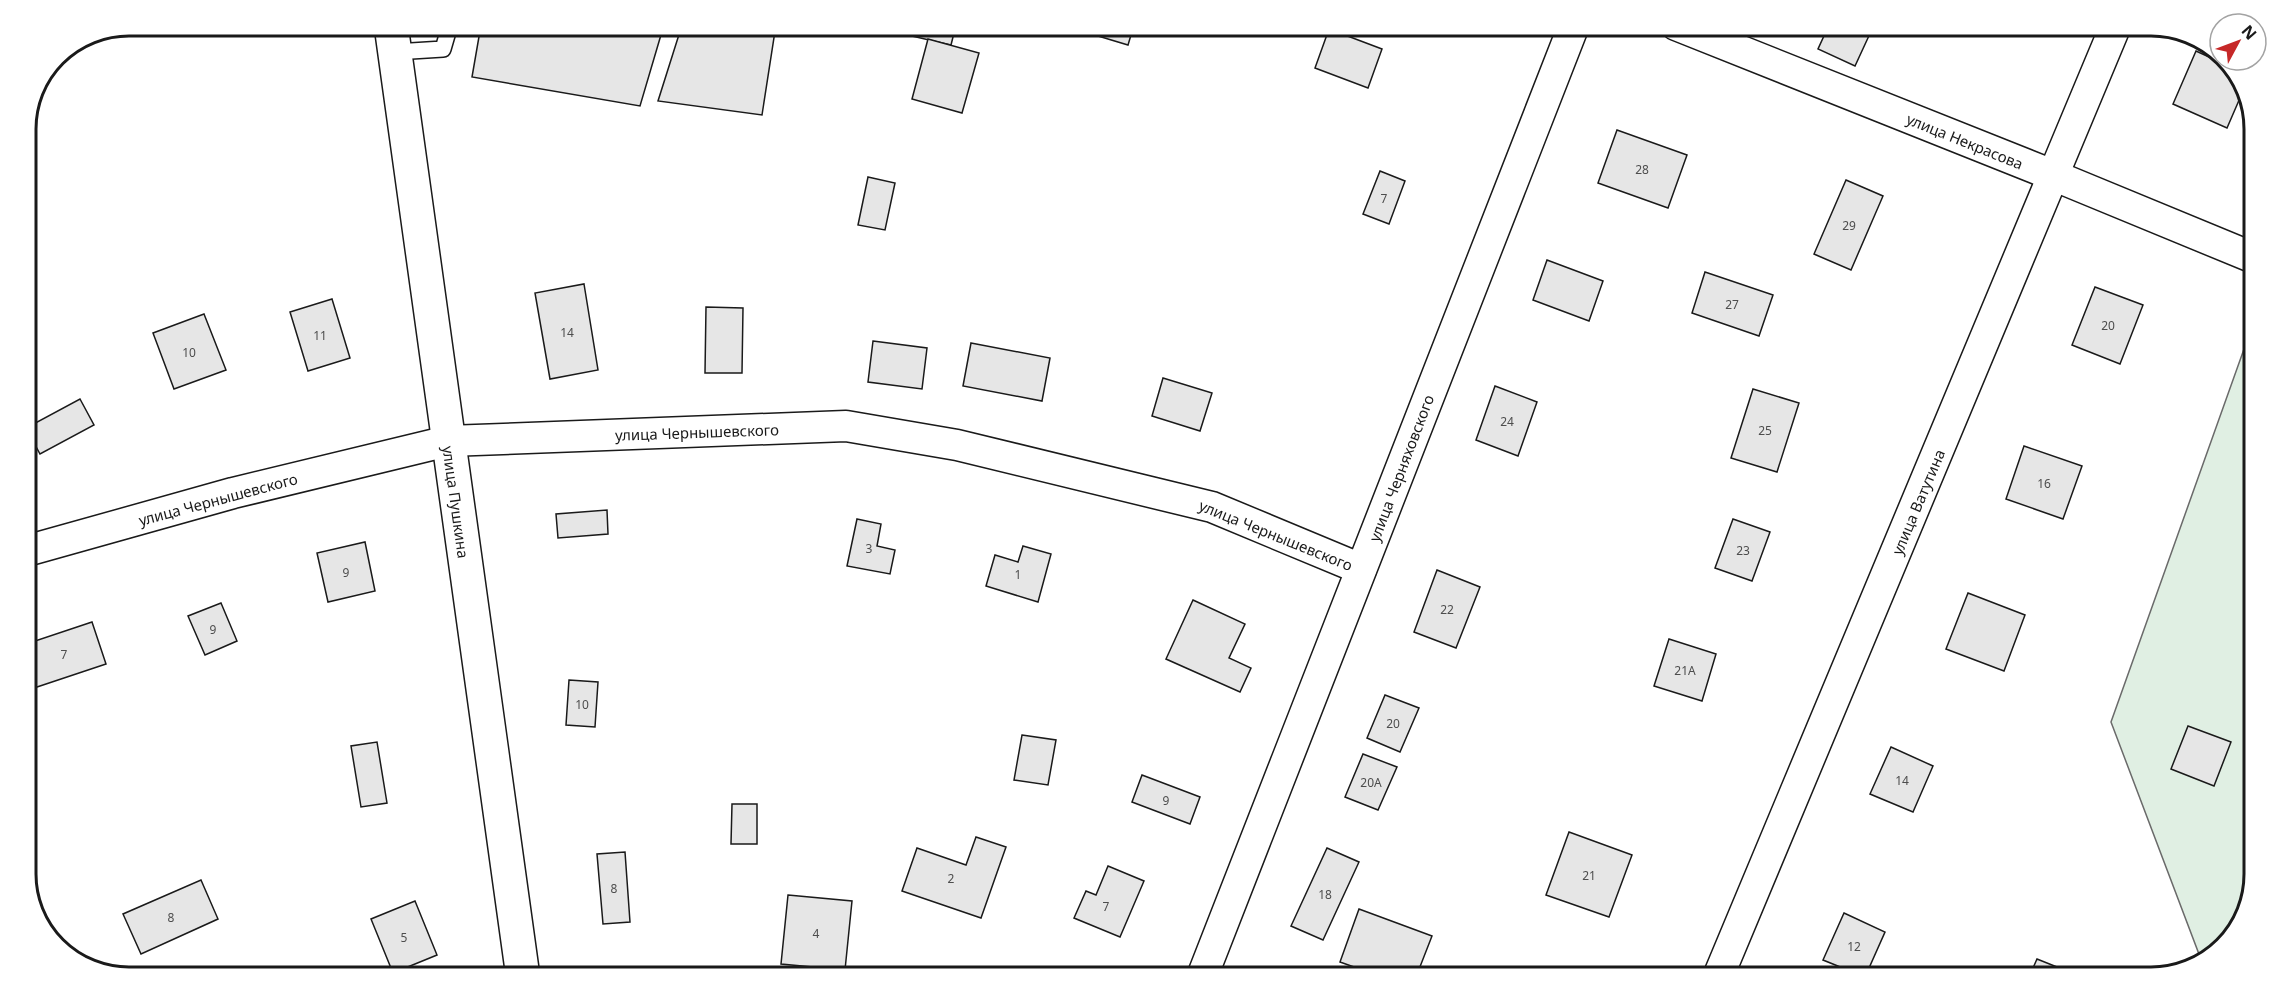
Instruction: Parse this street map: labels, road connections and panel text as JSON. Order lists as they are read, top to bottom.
{
  "streets": {
    "street": [
      "улица Некрасова",
      "улица Чернышевского",
      "улица Черняховского",
      "улица Пушкина",
      "улица Ватутина"
    ]
  },
  "crossings": [
    ["улица Некрасова", "улица Ватутина"],
    ["улица Чернышевского", "улица Черняховского"],
    ["улица Чернышевского", "улица Пушкина"]
  ],
  "house_numbers": [
    "28",
    "7",
    "29",
    "27",
    "20",
    "14",
    "11",
    "10",
    "24",
    "25",
    "16",
    "3",
    "23",
    "9",
    "1",
    "22",
    "9",
    "7",
    "21А",
    "10",
    "20",
    "14",
    "20А",
    "9",
    "21",
    "2",
    "8",
    "18",
    "7",
    "8",
    "4",
    "5",
    "12"
  ],
  "north": "top right"
}
